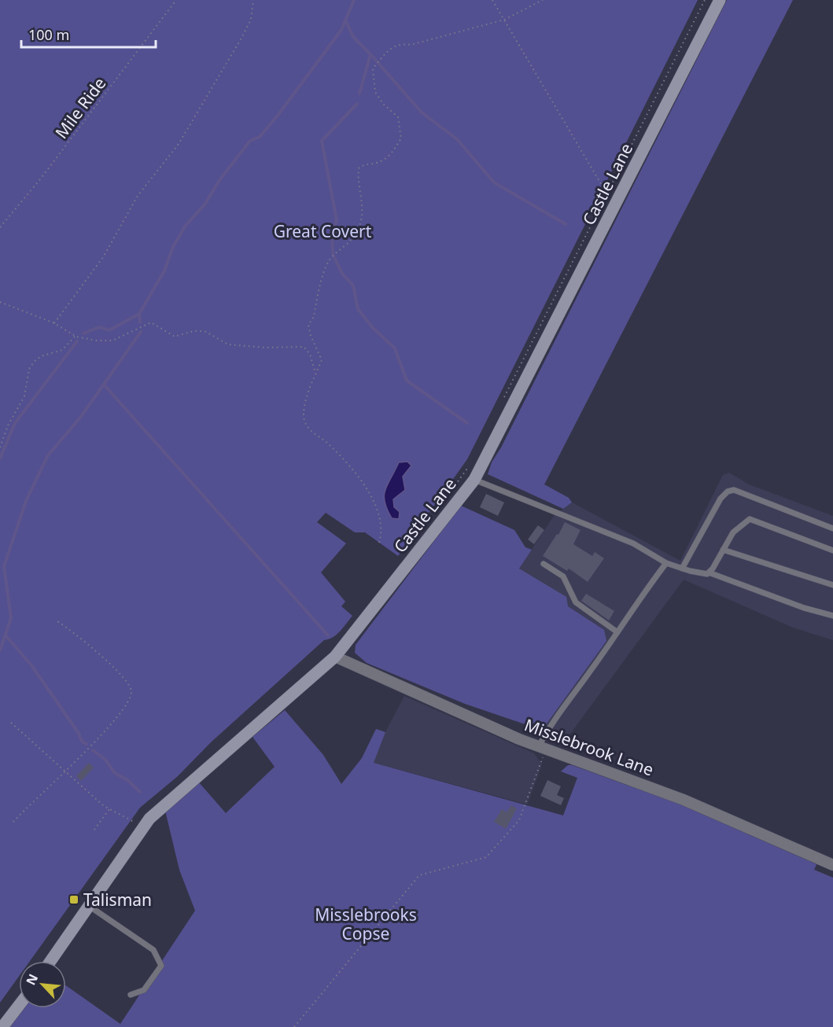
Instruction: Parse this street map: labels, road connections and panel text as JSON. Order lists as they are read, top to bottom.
{
  "streets": {
    "street": ["Castle Lane", "Misslebrook Lane"],
    "path": ["Mile Ride"]
  },
  "crossings": [
    ["Castle Lane", "Misslebrook Lane"]
  ],
  "parks": ["Great Covert", "Misslebrooks Copse"],
  "places": {
    "transit": ["Talisman"]
  },
  "scale_bar": "100 m",
  "north": "top left"
}
